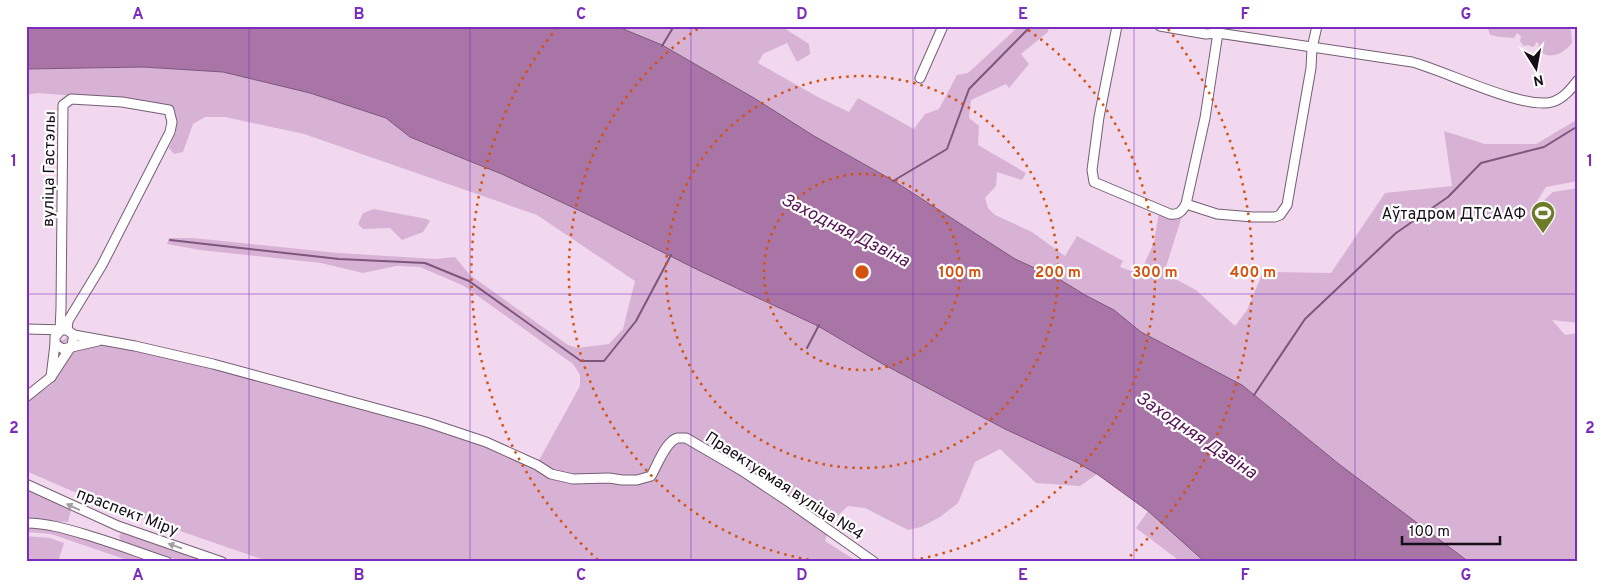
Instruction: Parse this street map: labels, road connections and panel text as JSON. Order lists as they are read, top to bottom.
{
  "streets": {
    "street": ["вуліца Гастэлы", "Праектуемая вуліца №4", "праспект Міру"]
  },
  "water": ["Заходняя Дзвіна"],
  "places": {
    "sports": ["Аўтадром ДТСААФ"]
  },
  "scale_bar": "100 m",
  "north": "bottom",
  "grid": {
    "columns": [
      "A",
      "B",
      "C",
      "D",
      "E",
      "F",
      "G"
    ],
    "rows": ["1", "2"]
  },
  "rings": [
    "100 m",
    "200 m",
    "300 m",
    "400 m"
  ]
}
